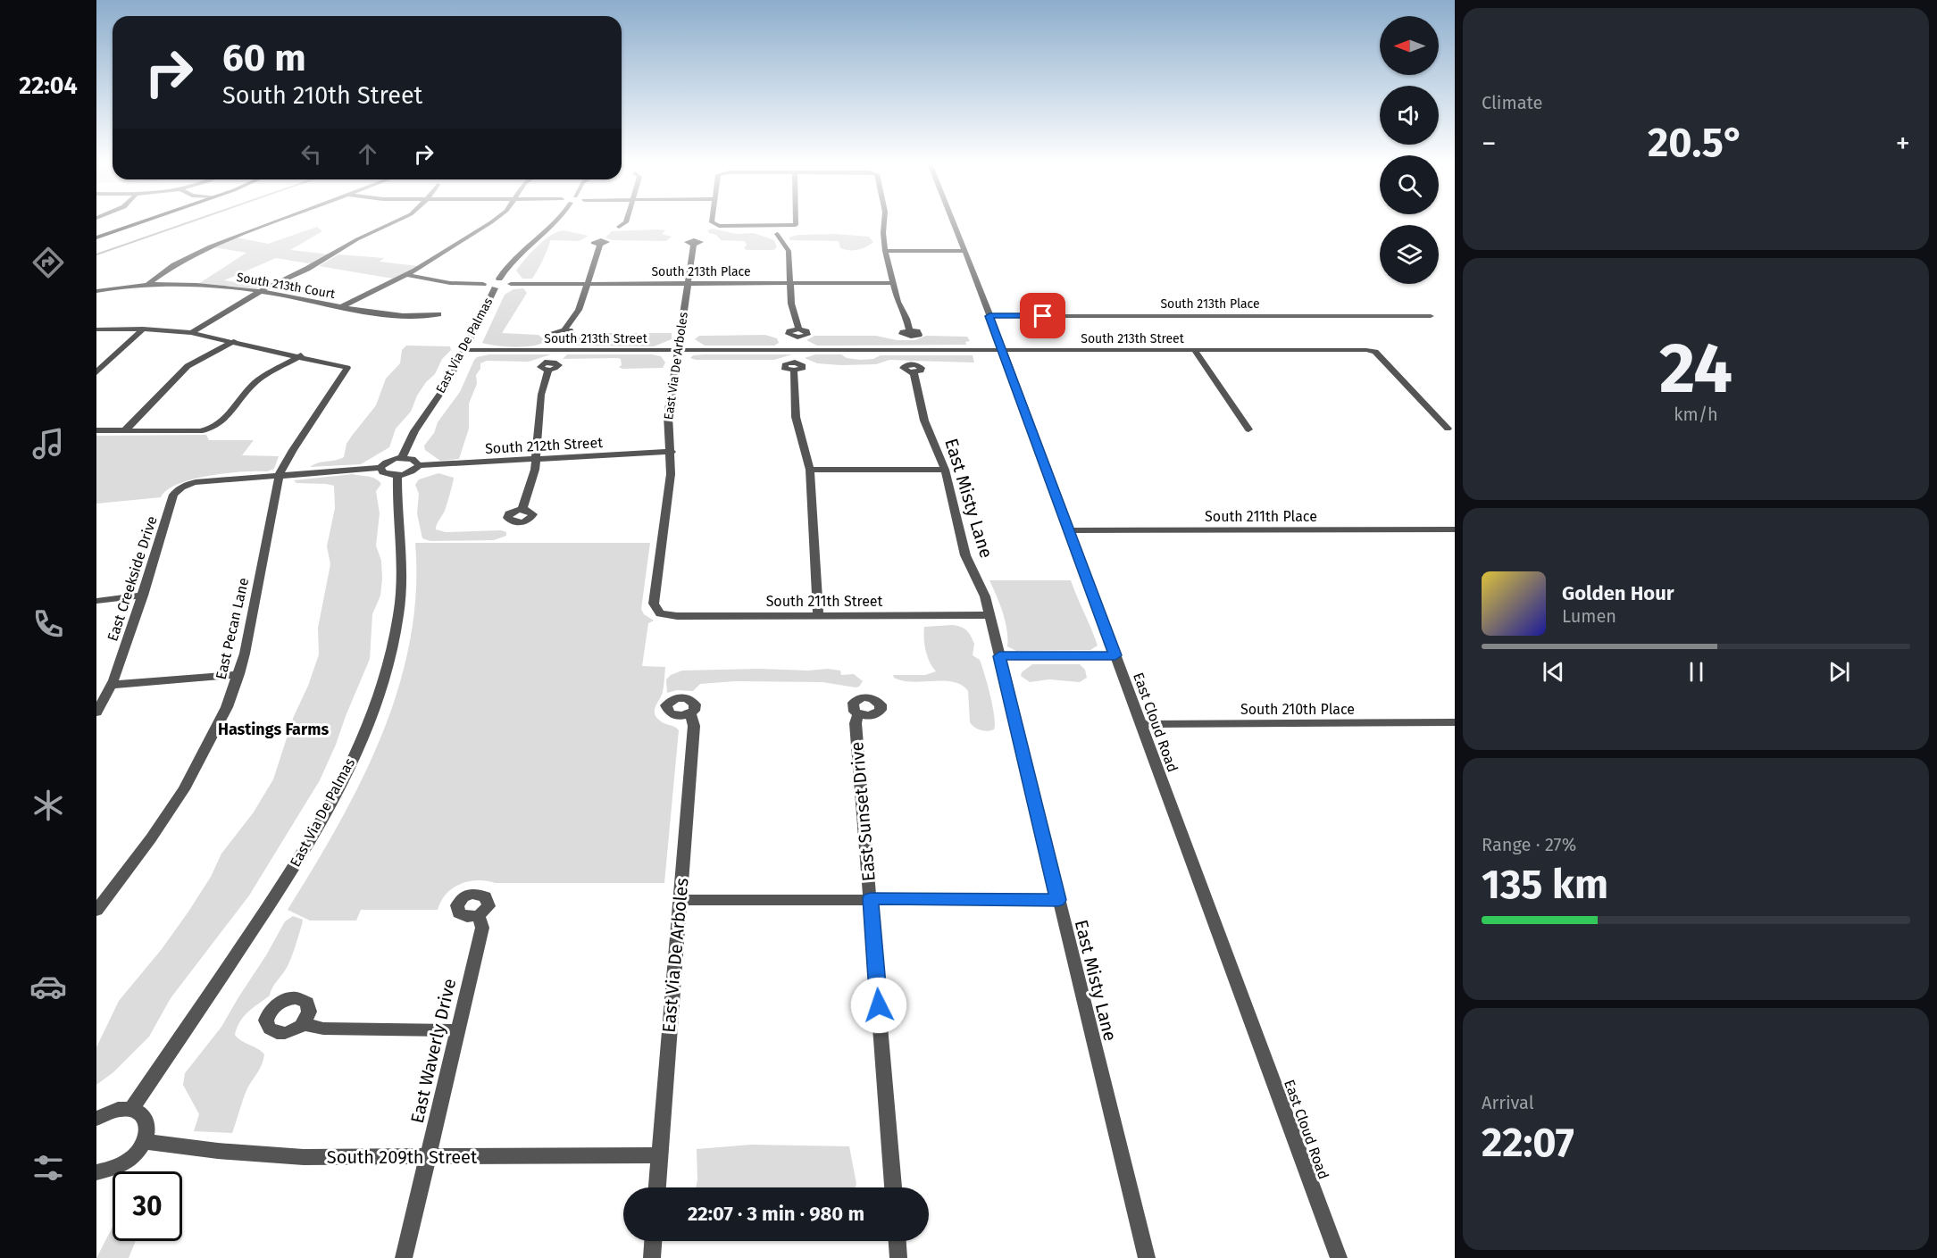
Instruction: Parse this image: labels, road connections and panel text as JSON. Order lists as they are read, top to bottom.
{
  "streets": {
    "street": [
      "South 213th Place",
      "South 213th Court",
      "South 213th Street",
      "East Via De Palmas",
      "East Via De Arboles",
      "South 212th Street",
      "East Misty Lane",
      "South 211th Place",
      "East Creekside Drive",
      "South 211th Street",
      "East Pecan Lane",
      "South 210th Place",
      "East Cloud Road",
      "East Sunset Drive",
      "East Waverly Drive",
      "South 209th Street"
    ]
  },
  "crossings": [
    ["South 213th Place", "East Via De Palmas"],
    ["South 213th Place", "East Via De Arboles"],
    ["South 213th Place", "East Cloud Road"],
    ["South 213th Street", "East Via De Palmas"],
    ["South 213th Street", "East Via De Arboles"],
    ["South 213th Street", "East Cloud Road"],
    ["East Via De Arboles", "South 212th Street"],
    ["East Via De Arboles", "South 211th Street"],
    ["East Via De Arboles", "South 209th Street"],
    ["East Misty Lane", "South 211th Street"],
    ["South 211th Place", "East Cloud Road"],
    ["East Creekside Drive", "East Pecan Lane"],
    ["South 210th Place", "East Cloud Road"],
    ["East Waverly Drive", "South 209th Street"]
  ],
  "districts": ["Hastings Farms"],
  "north": "left",
  "page": {
    "tabs": "22:04",
    "tile": [
      "Climate",
      ["24", "km/h"],
      ["Range · 27%", "135 km"],
      ["Arrival", "22:07"]
    ],
    "turn": ["60 m", "South 210th Street"],
    "heat": ["−", "20.5°", "+"],
    "song": ["Golden Hour", "Lumen"],
    "limit": "30",
    "trip": "22:07 · 3 min · 980 m"
  }
}
